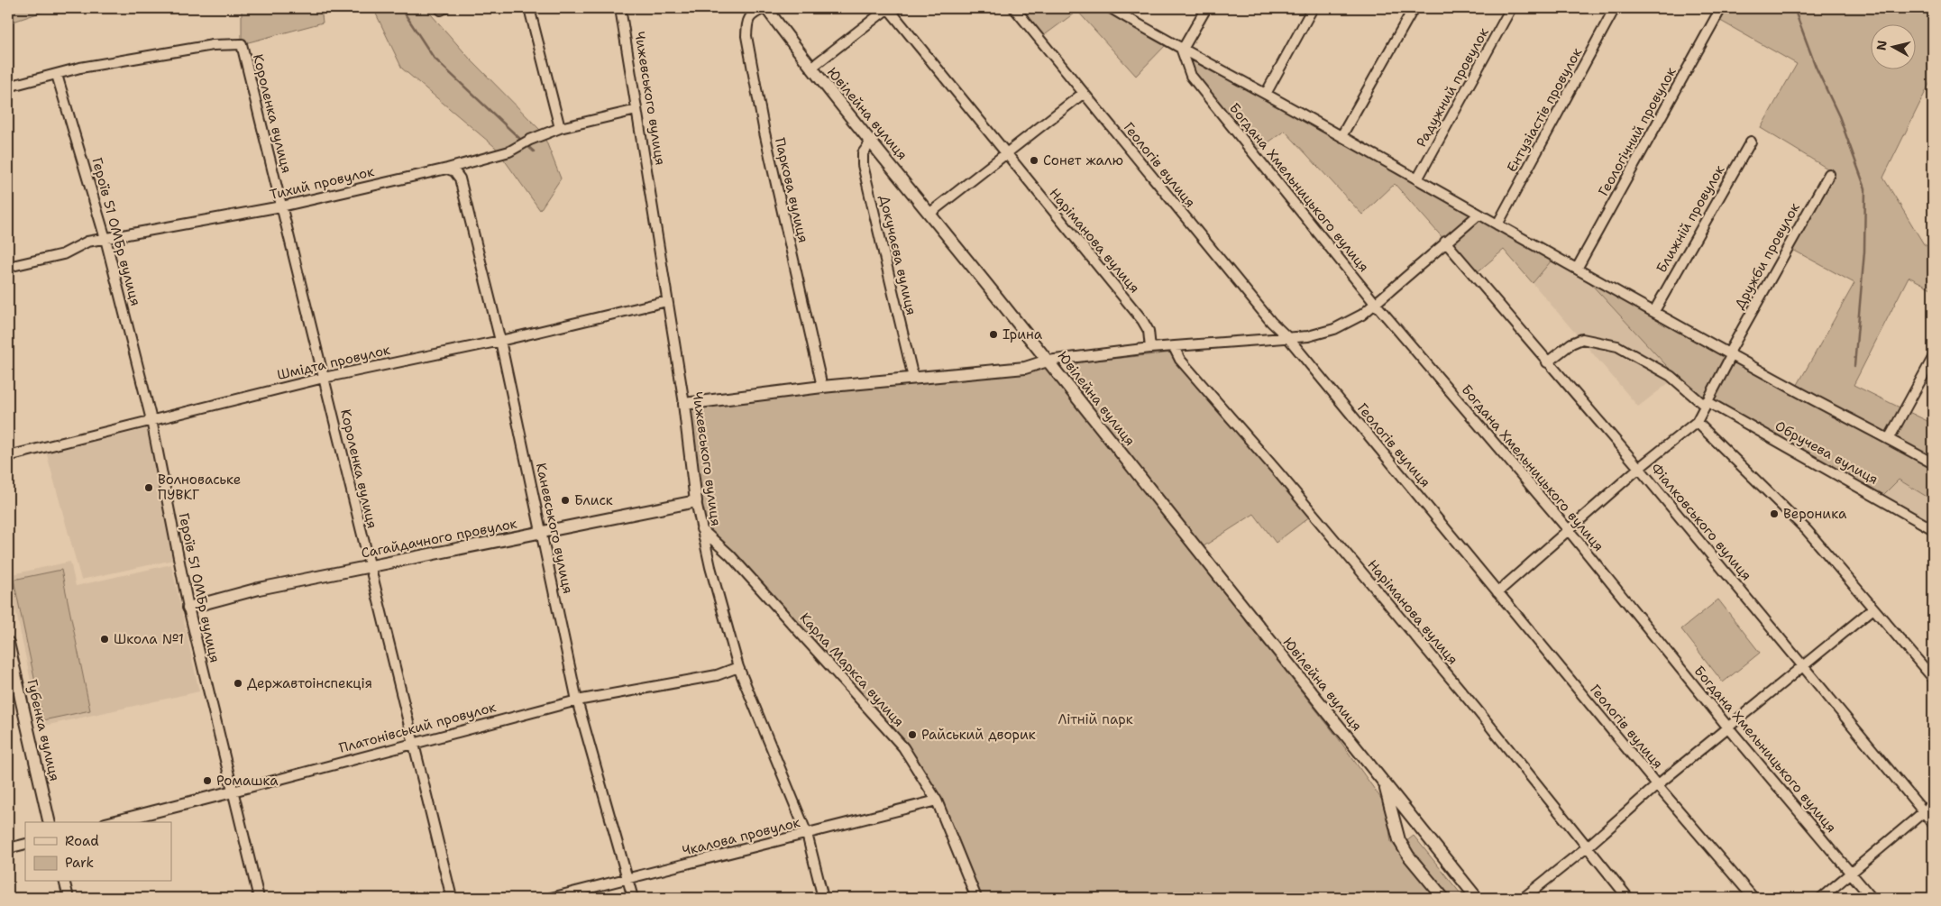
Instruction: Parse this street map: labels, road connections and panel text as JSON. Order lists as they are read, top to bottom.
{
  "streets": {
    "street": [
      "Радужний провулок",
      "Чижевського вулиця",
      "Ентузіастів провулок",
      "Короленка вулиця",
      "Ювілейна вулиця",
      "Геологічний провулок",
      "Геологів вулиця",
      "Тихий провулок",
      "Богдана Хмельницького вулиця",
      "Паркова вулиця",
      "Ближній провулок",
      "Героїв 51 ОМБр вулиця",
      "Наріманова вулиця",
      "Докучаєва вулиця",
      "Дружби провулок",
      "Шмідта провулок",
      "Обручева вулиця",
      "Фіалковського вулиця",
      "Каневського вулиця",
      "Сагайдачного провулок",
      "Карла Маркса вулиця",
      "Платонівський провулок",
      "Губенка вулиця",
      "Чкалова провулок"
    ]
  },
  "crossings": [
    ["Чижевського вулиця", "Тихий провулок"],
    ["Чижевського вулиця", "Шмідта провулок"],
    ["Чижевського вулиця", "Сагайдачного провулок"],
    ["Чижевського вулиця", "Карла Маркса вулиця"],
    ["Чижевського вулиця", "Платонівський провулок"],
    ["Чижевського вулиця", "Чкалова провулок"],
    ["Короленка вулиця", "Тихий провулок"],
    ["Короленка вулиця", "Героїв 51 ОМБр вулиця"],
    ["Короленка вулиця", "Шмідта провулок"],
    ["Короленка вулиця", "Сагайдачного провулок"],
    ["Короленка вулиця", "Платонівський провулок"],
    ["Ювілейна вулиця", "Паркова вулиця"],
    ["Ювілейна вулиця", "Докучаєва вулиця"],
    ["Тихий провулок", "Героїв 51 ОМБр вулиця"],
    ["Тихий провулок", "Каневського вулиця"],
    ["Героїв 51 ОМБр вулиця", "Шмідта провулок"],
    ["Героїв 51 ОМБр вулиця", "Сагайдачного провулок"],
    ["Героїв 51 ОМБр вулиця", "Платонівський провулок"],
    ["Дружби провулок", "Обручева вулиця"],
    ["Шмідта провулок", "Каневського вулиця"],
    ["Обручева вулиця", "Фіалковського вулиця"],
    ["Каневського вулиця", "Сагайдачного провулок"],
    ["Каневського вулиця", "Платонівський провулок"],
    ["Каневського вулиця", "Чкалова провулок"],
    ["Карла Маркса вулиця", "Чкалова провулок"]
  ],
  "parks": ["Літній парк"],
  "places": [
    "Сонет жалю",
    "Ірина",
    "Волноваське ПУВКГ",
    "Блиск",
    "Вероника",
    "Школа №1",
    "Державтоінспекція",
    "Райський дворик",
    "Ромашка"
  ],
  "legend": ["Road", "Park"],
  "north": "left"
}
